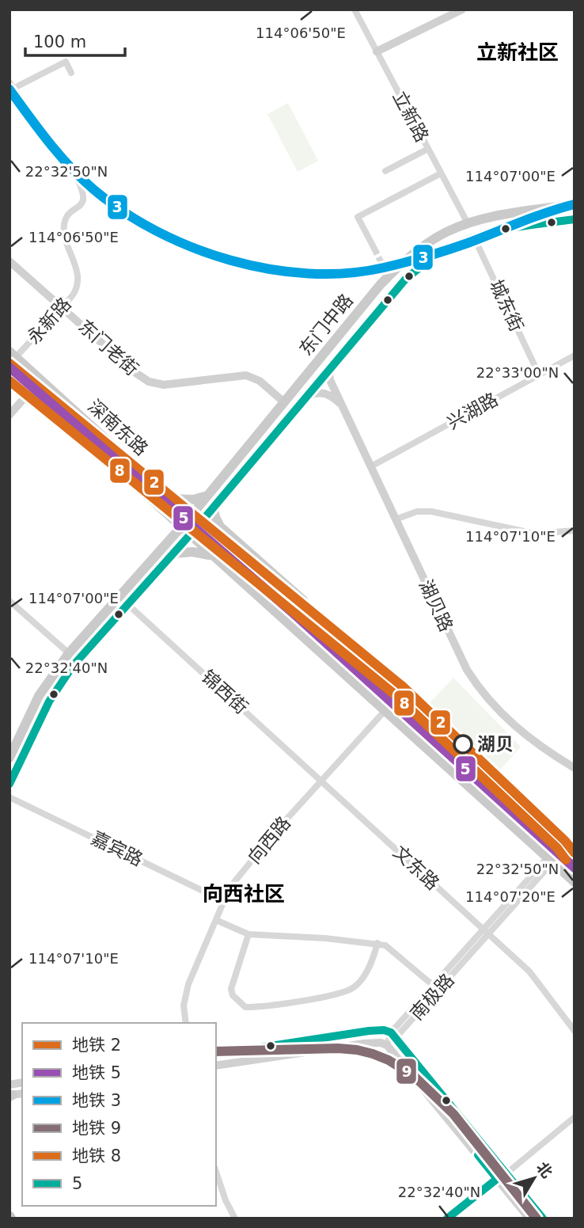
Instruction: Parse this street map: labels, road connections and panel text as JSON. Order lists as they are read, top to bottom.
{
  "streets": {
    "main road": ["东门中路", "深南东路"],
    "street": [
      "立新路",
      "城东街",
      "永新路",
      "东门老街",
      "兴湖路",
      "湖贝路",
      "锦西街",
      "向西路",
      "嘉宾路",
      "文东路",
      "南极路"
    ]
  },
  "crossings": [
    ["立新路", "东门中路"],
    ["城东街", "东门中路"],
    ["城东街", "兴湖路"],
    ["永新路", "东门老街"],
    ["永新路", "深南东路"],
    ["东门中路", "东门老街"],
    ["东门中路", "深南东路"],
    ["东门中路", "湖贝路"],
    ["东门中路", "锦西街"],
    ["兴湖路", "湖贝路"],
    ["深南东路", "向西路"],
    ["深南东路", "南极路"],
    ["锦西街", "向西路"],
    ["锦西街", "文东路"],
    ["向西路", "嘉宾路"],
    ["向西路", "文东路"],
    ["文东路", "南极路"]
  ],
  "districts": ["立新社区", "向西社区"],
  "places": ["湖贝"],
  "lines": [
    "metro line 3",
    "transit line 5",
    "metro line 2",
    "metro line 5",
    "metro line 8",
    "metro line 9"
  ],
  "legend": [
    "地铁 2",
    "地铁 5",
    "地铁 3",
    "地铁 9",
    "地铁 8",
    "5"
  ],
  "scale_bar": "100 m",
  "north": "top right",
  "coordinates": [
    "114°06'50\"E",
    "22°32'50\"N",
    "114°07'00\"E",
    "22°33'00\"N",
    "114°07'10\"E",
    "22°32'40\"N",
    "114°07'20\"E"
  ]
}
